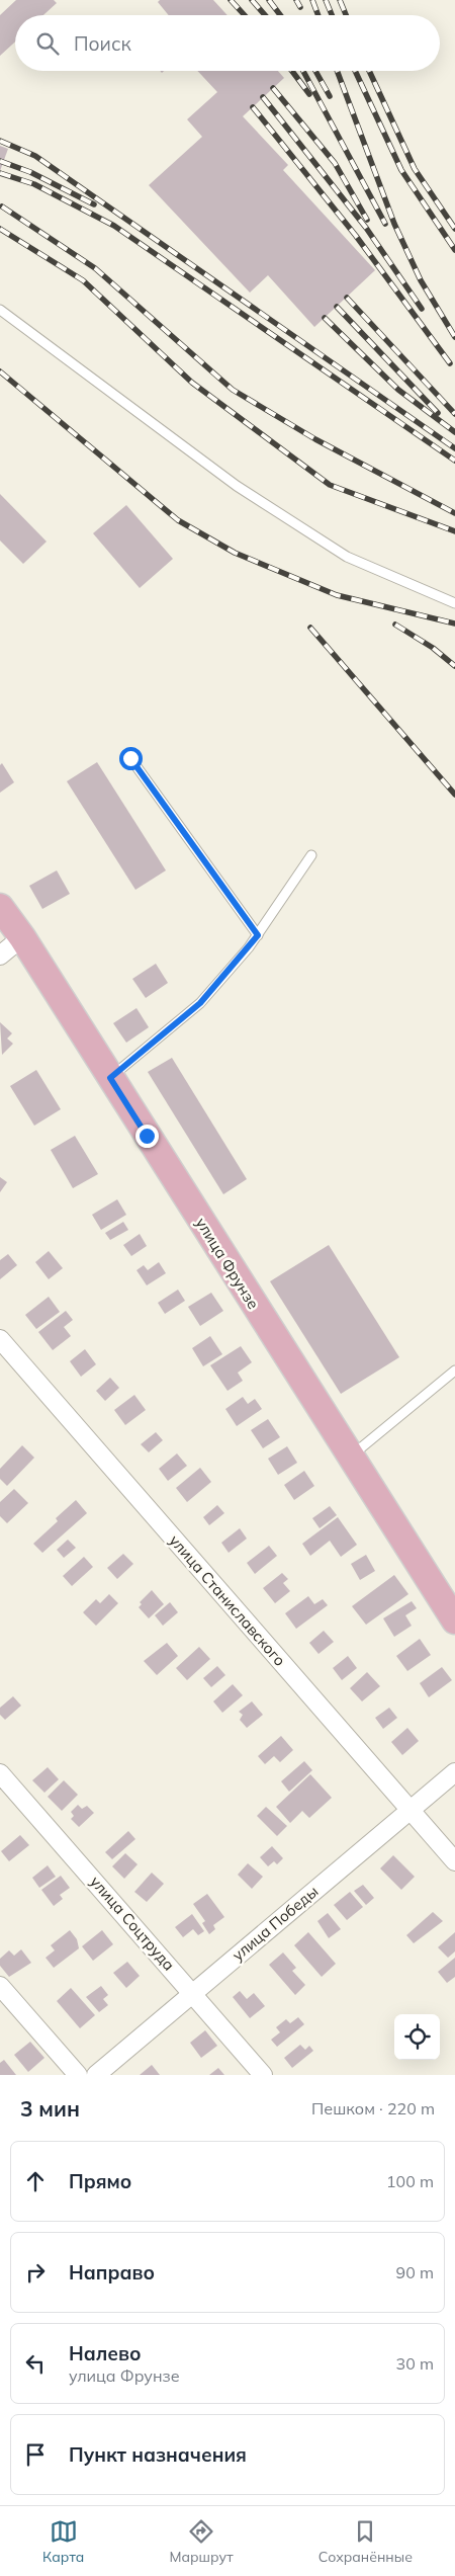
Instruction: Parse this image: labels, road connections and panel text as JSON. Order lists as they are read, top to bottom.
{
  "streets": {
    "main road": ["улица Фрунзе"],
    "street": ["улица Станиславского", "улица Соцтруда", "улица Победы"]
  },
  "crossings": [
    ["улица Станиславского", "улица Победы"],
    ["улица Соцтруда", "улица Победы"]
  ],
  "page": {
    "search": "Поиск",
    "heading": ["3 мин", "Пешком · 220 m"],
    "list": [
      ["Прямо", "100 m"],
      ["Направо", "90 m"],
      ["Налево", "улица Фрунзе", "30 m"],
      "Пункт назначения"
    ],
    "nav": ["Карта", "Маршрут", "Сохранённые"]
  }
}
